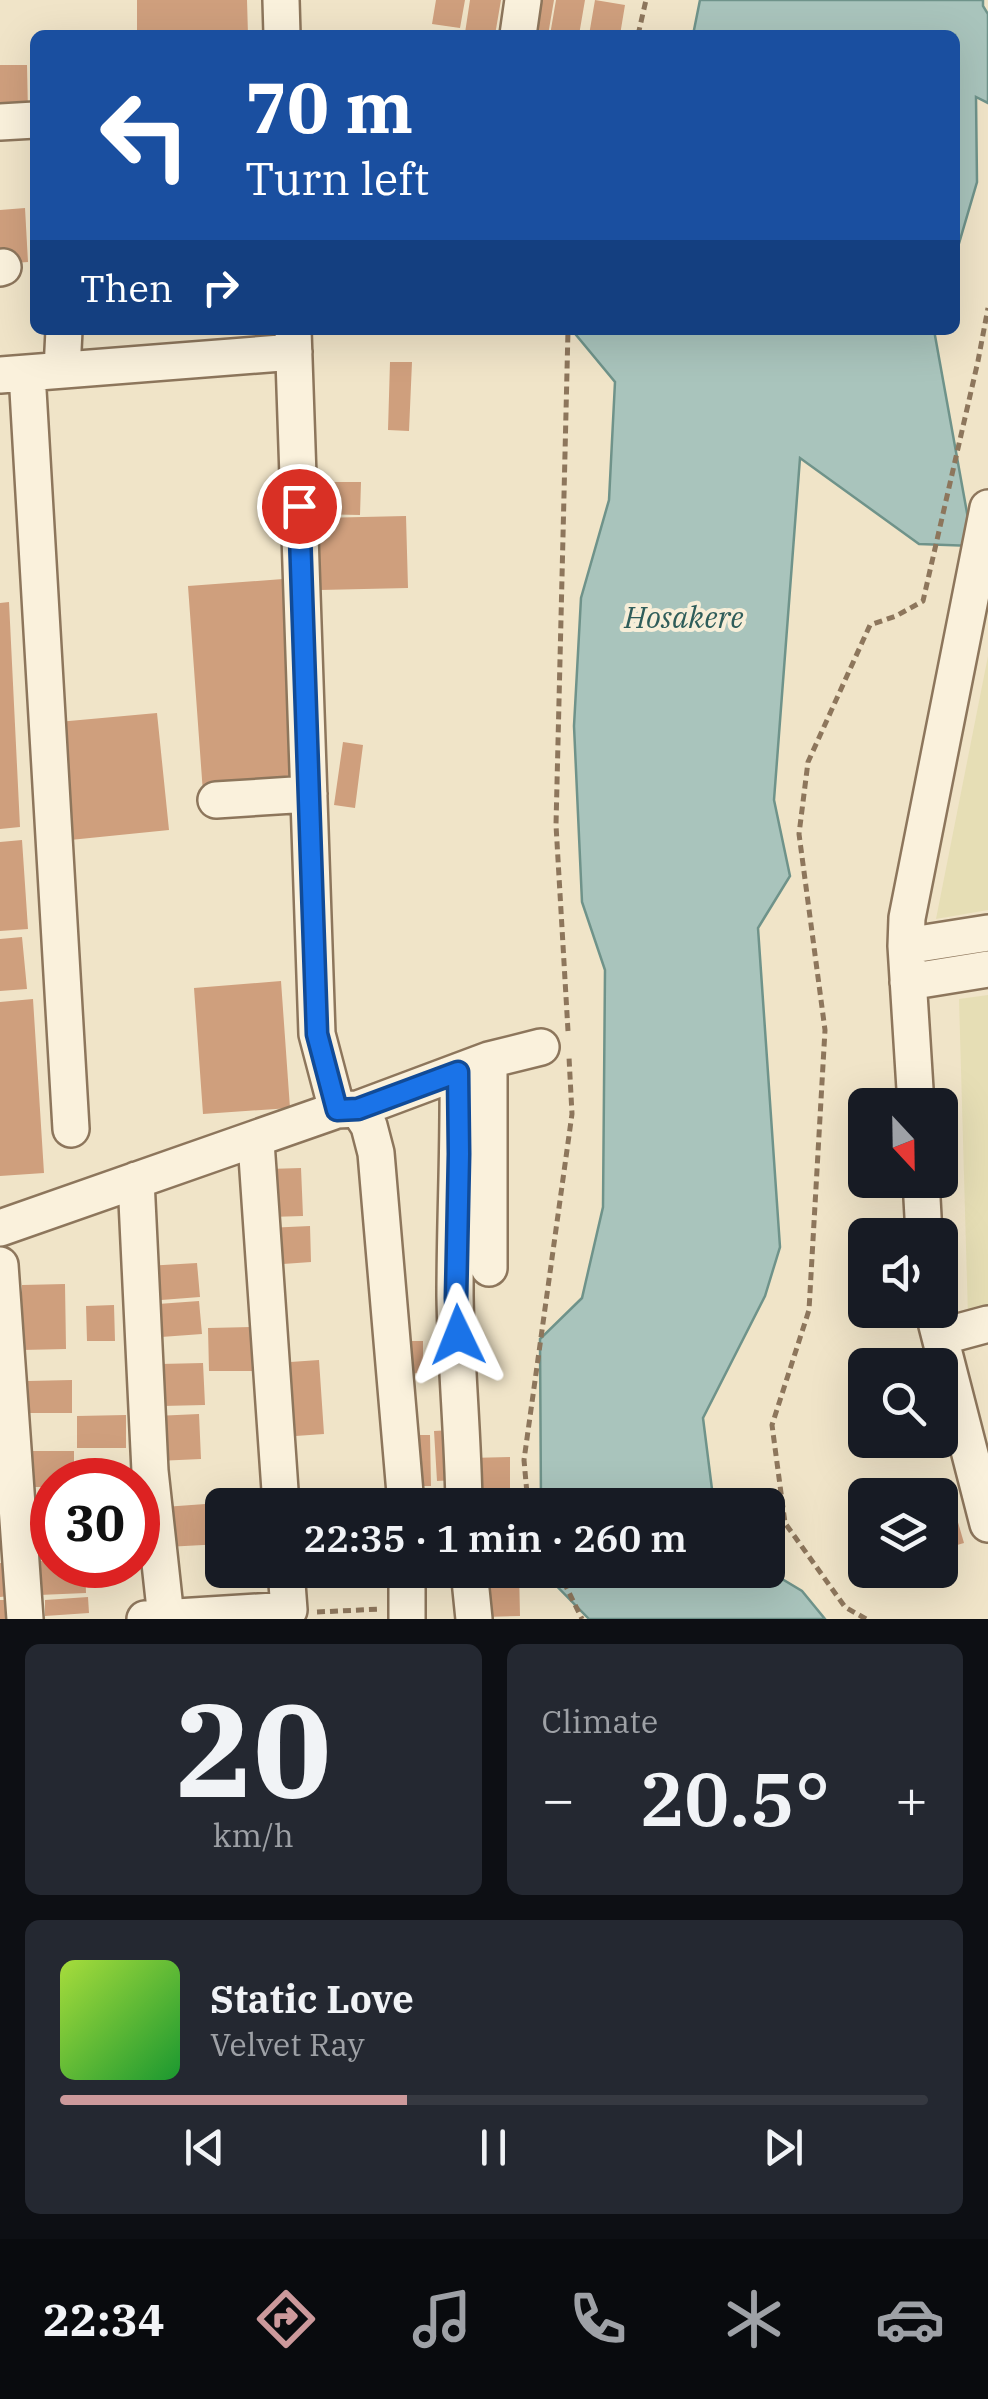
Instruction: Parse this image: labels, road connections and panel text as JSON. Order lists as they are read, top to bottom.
{
  "water": ["Hosakere"],
  "north": "bottom",
  "page": {
    "turn": ["70 m", "Turn left"],
    "then": "Then",
    "limit": "30",
    "trip": "22:35 · 1 min · 260 m",
    "tile": [
      ["20", "km/h"],
      "Climate"
    ],
    "heat": ["−", "20.5°", "+"],
    "song": ["Static Love", "Velvet Ray"],
    "tabs": "22:34"
  }
}
